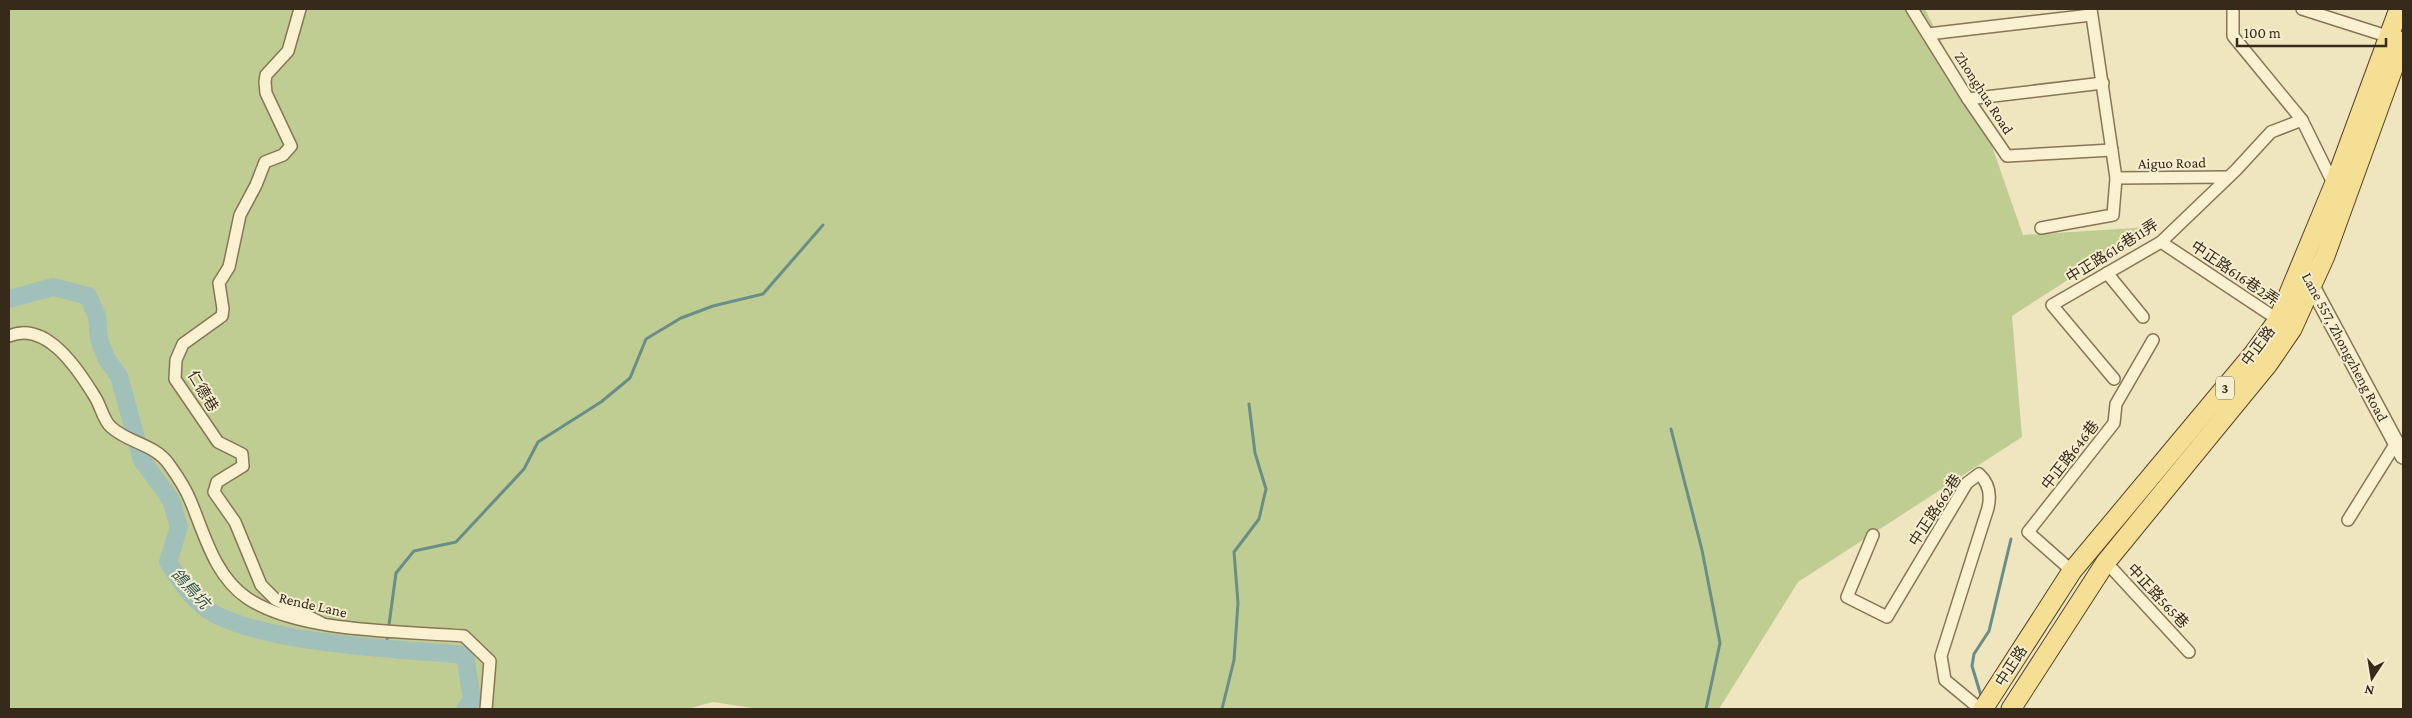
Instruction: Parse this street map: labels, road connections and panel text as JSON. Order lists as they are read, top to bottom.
{
  "streets": {
    "main road": ["中正路", "3"],
    "street": [
      "Zhonghua Road",
      "Aiguo Road",
      "中正路616巷11弄",
      "中正路616巷2弄",
      "Lane 557, Zhongzheng Road",
      "仁德巷",
      "中正路646巷",
      "中正路662巷",
      "中正路565巷",
      "Rende Lane"
    ]
  },
  "crossings": [
    ["Aiguo Road", "中正路616巷11弄"],
    ["中正路616巷11弄", "中正路616巷2弄"],
    ["中正路616巷2弄", "中正路"],
    ["中正路", "Lane 557, Zhongzheng Road"],
    ["中正路", "中正路646巷"],
    ["中正路", "中正路662巷"],
    ["中正路", "中正路565巷"],
    ["仁德巷", "Rende Lane"]
  ],
  "water": ["鴿鳥坑"],
  "scale_bar": "100 m",
  "north": "bottom"
}
